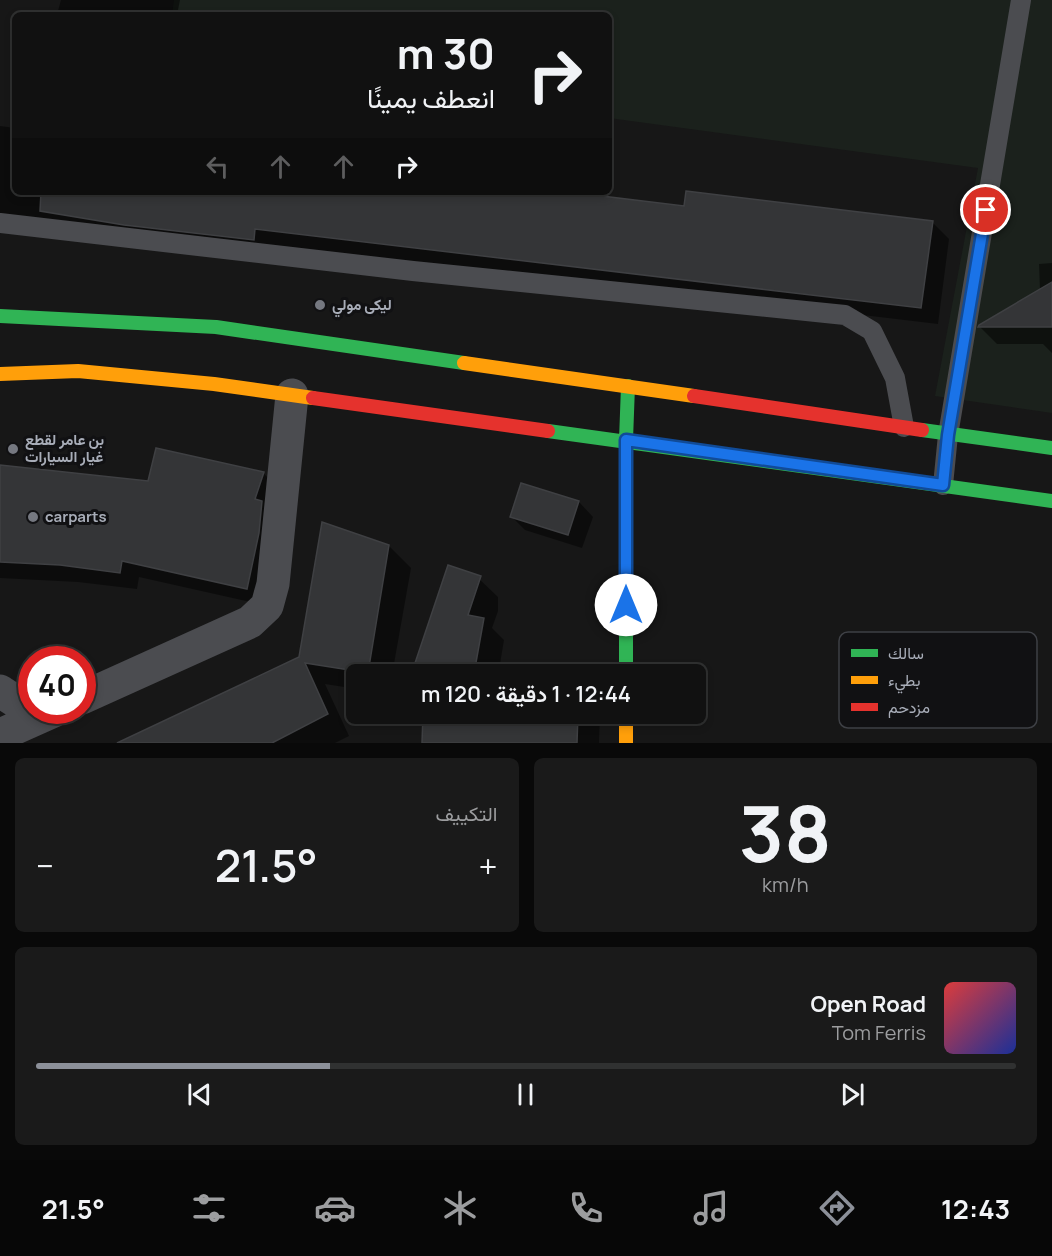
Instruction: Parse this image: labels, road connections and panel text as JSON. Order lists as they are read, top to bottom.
{
  "places": ["ليكى مولي", "بن عامر لقطع غيار السيارات", "carparts"],
  "legend": ["سالك", "بطيء", "مزدحم"],
  "page": {
    "turn": ["30 m", "انعطف يمينًا"],
    "limit": "40",
    "trip": "12:44 · 1 دقيقة · 120 m",
    "tile": [
      ["38", "km/h"],
      "التكييف"
    ],
    "heat": ["−", "21.5°", "+"],
    "song": ["Open Road", "Tom Ferris"],
    "tabs": ["12:43", "21.5°"]
  }
}
